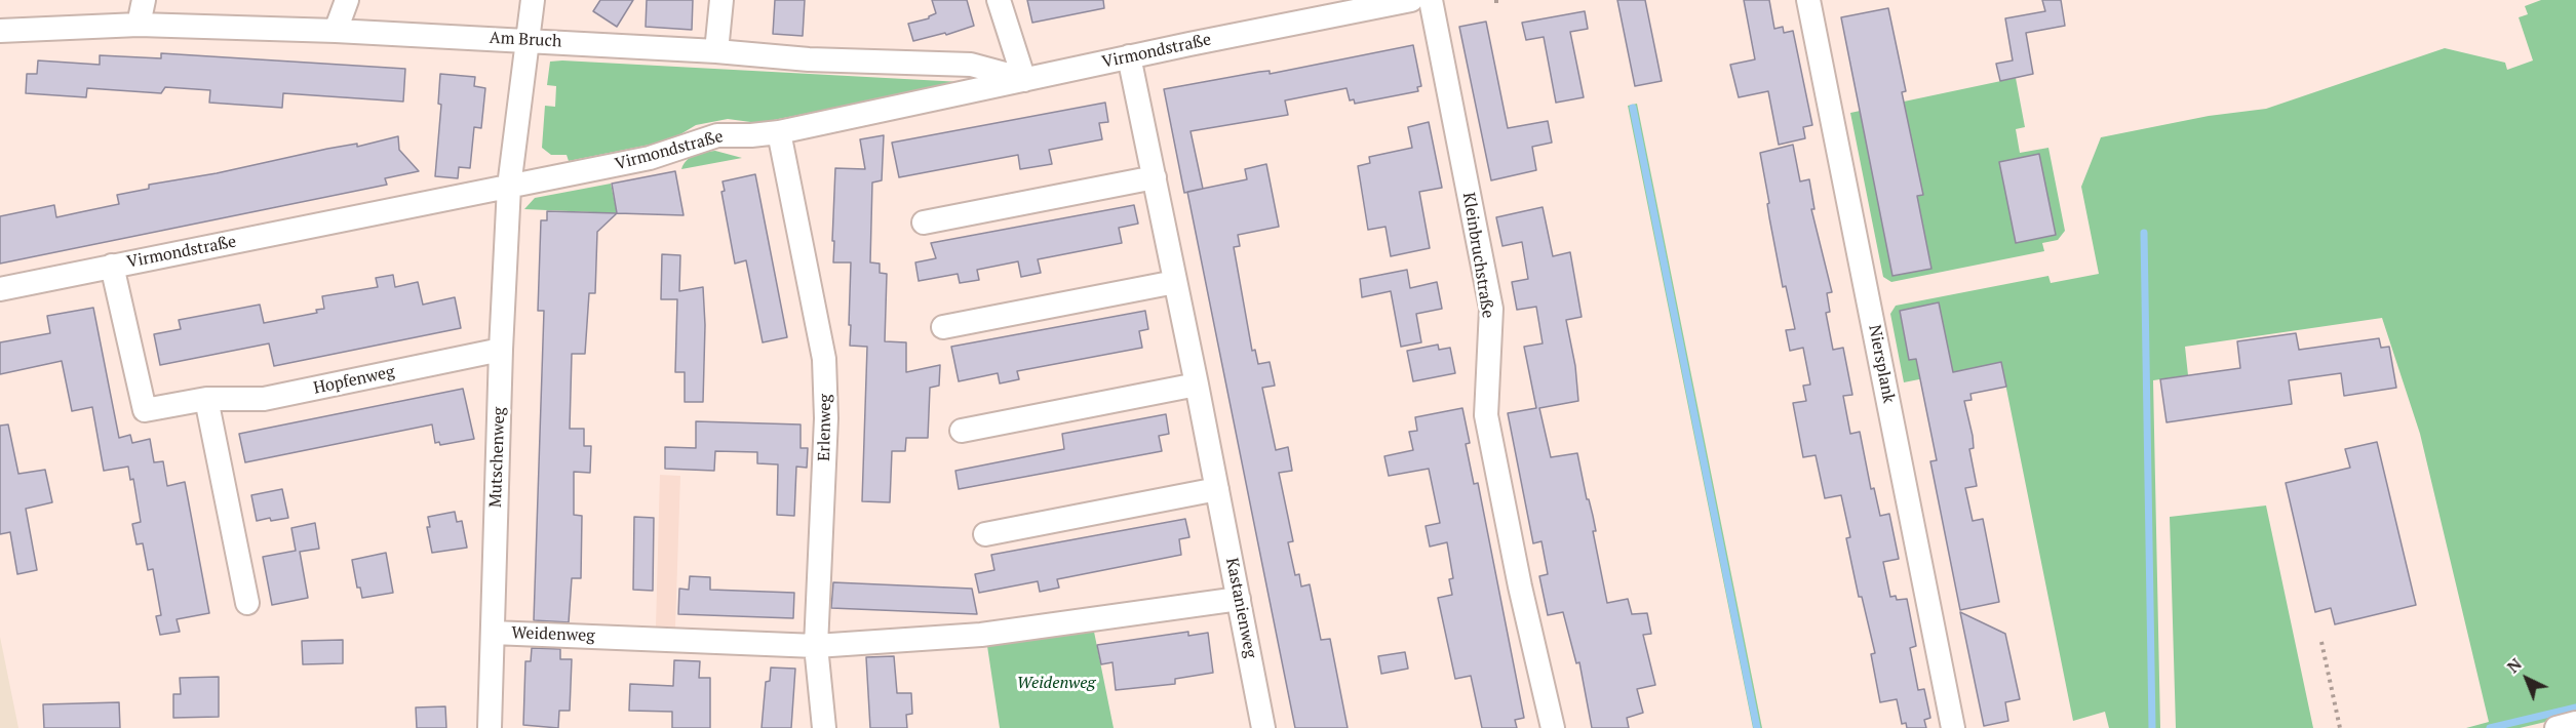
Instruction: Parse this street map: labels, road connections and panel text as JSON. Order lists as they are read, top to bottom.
{
  "streets": {
    "street": [
      "Am Bruch",
      "Virmondstraße",
      "Kleinbruchstraße",
      "Niersplank",
      "Hopfenweg",
      "Erlenweg",
      "Mutschenweg",
      "Kastanienweg",
      "Weidenweg"
    ]
  },
  "crossings": [
    ["Am Bruch", "Virmondstraße"],
    ["Am Bruch", "Mutschenweg"],
    ["Virmondstraße", "Hopfenweg"],
    ["Virmondstraße", "Erlenweg"],
    ["Virmondstraße", "Mutschenweg"],
    ["Virmondstraße", "Kastanienweg"],
    ["Hopfenweg", "Mutschenweg"],
    ["Erlenweg", "Weidenweg"],
    ["Mutschenweg", "Weidenweg"],
    ["Kastanienweg", "Weidenweg"]
  ],
  "parks": ["Weidenweg"],
  "north": "top left"
}
